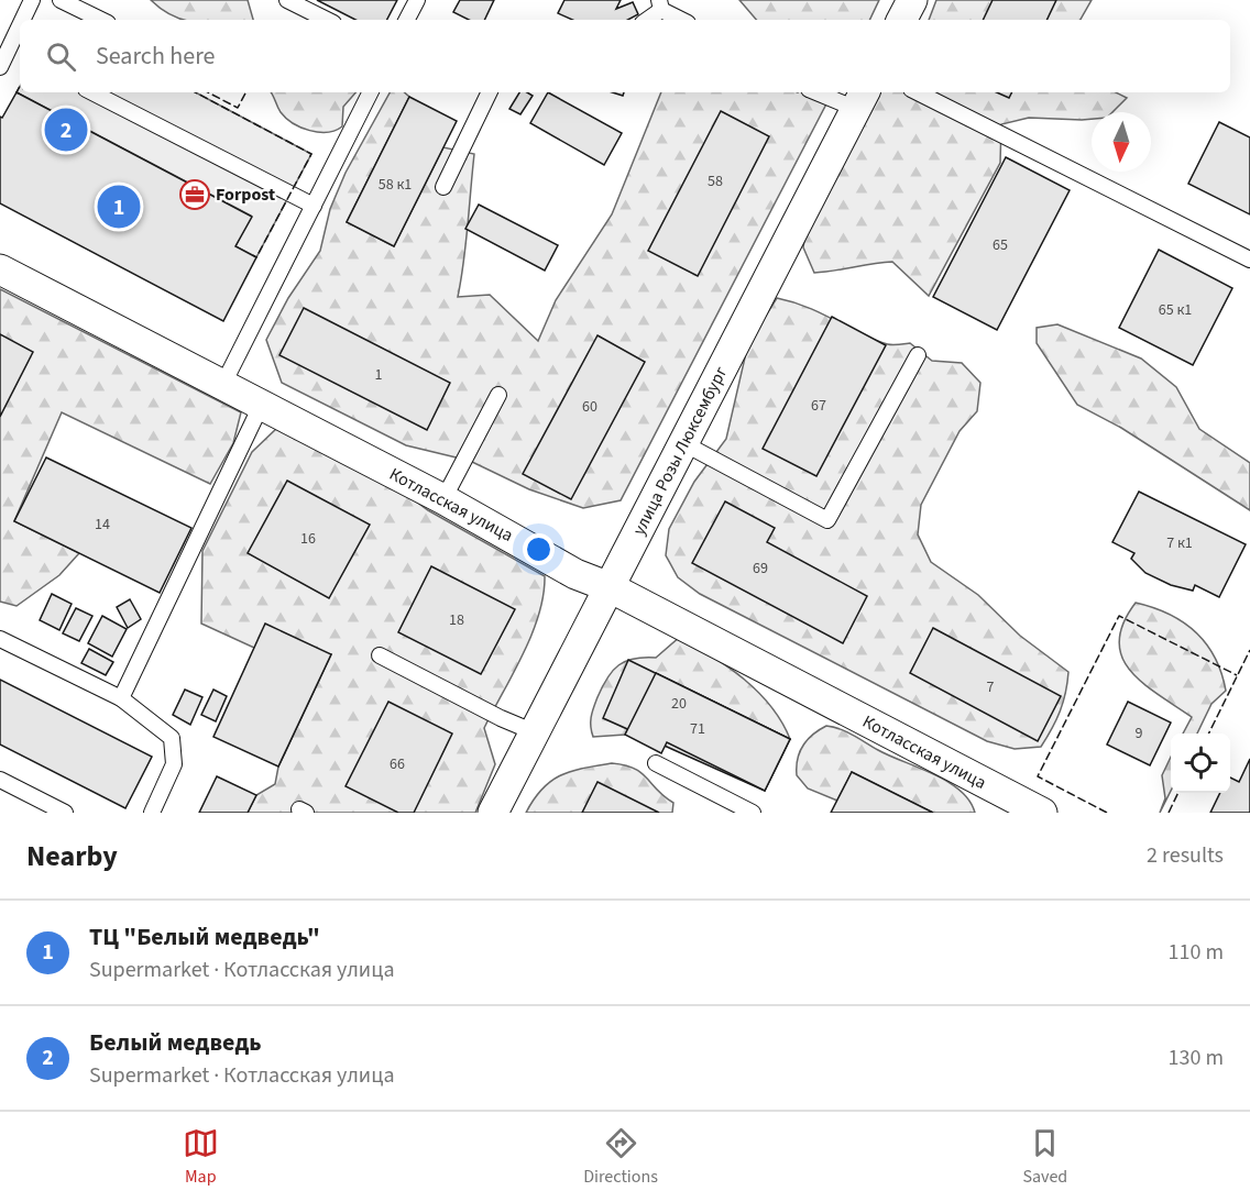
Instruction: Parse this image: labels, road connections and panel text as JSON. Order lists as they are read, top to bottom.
{
  "streets": {
    "street": ["улица Розы Люксембург", "Котласская улица"]
  },
  "crossings": [
    ["улица Розы Люксембург", "Котласская улица"]
  ],
  "places": {
    "office": ["Forpost"]
  },
  "house_numbers": [
    "58",
    "58 к1",
    "65",
    "65 к1",
    "1",
    "67",
    "60",
    "14",
    "16",
    "7 к1",
    "69",
    "18",
    "7",
    "20",
    "71",
    "9",
    "66"
  ],
  "north": "bottom",
  "page": {
    "search": "Search here",
    "pins": ["2", "1"],
    "heading": ["Nearby", "2 results"],
    "list": [
      {
        "mark": "1",
        "name": "ТЦ \"Белый медведь\"",
        "note": "Supermarket · Котласская улица",
        "value": "110 m"
      },
      {
        "mark": "2",
        "name": "Белый медведь",
        "note": "Supermarket · Котласская улица",
        "value": "130 m"
      }
    ],
    "nav": ["Map", "Directions", "Saved"]
  }
}
